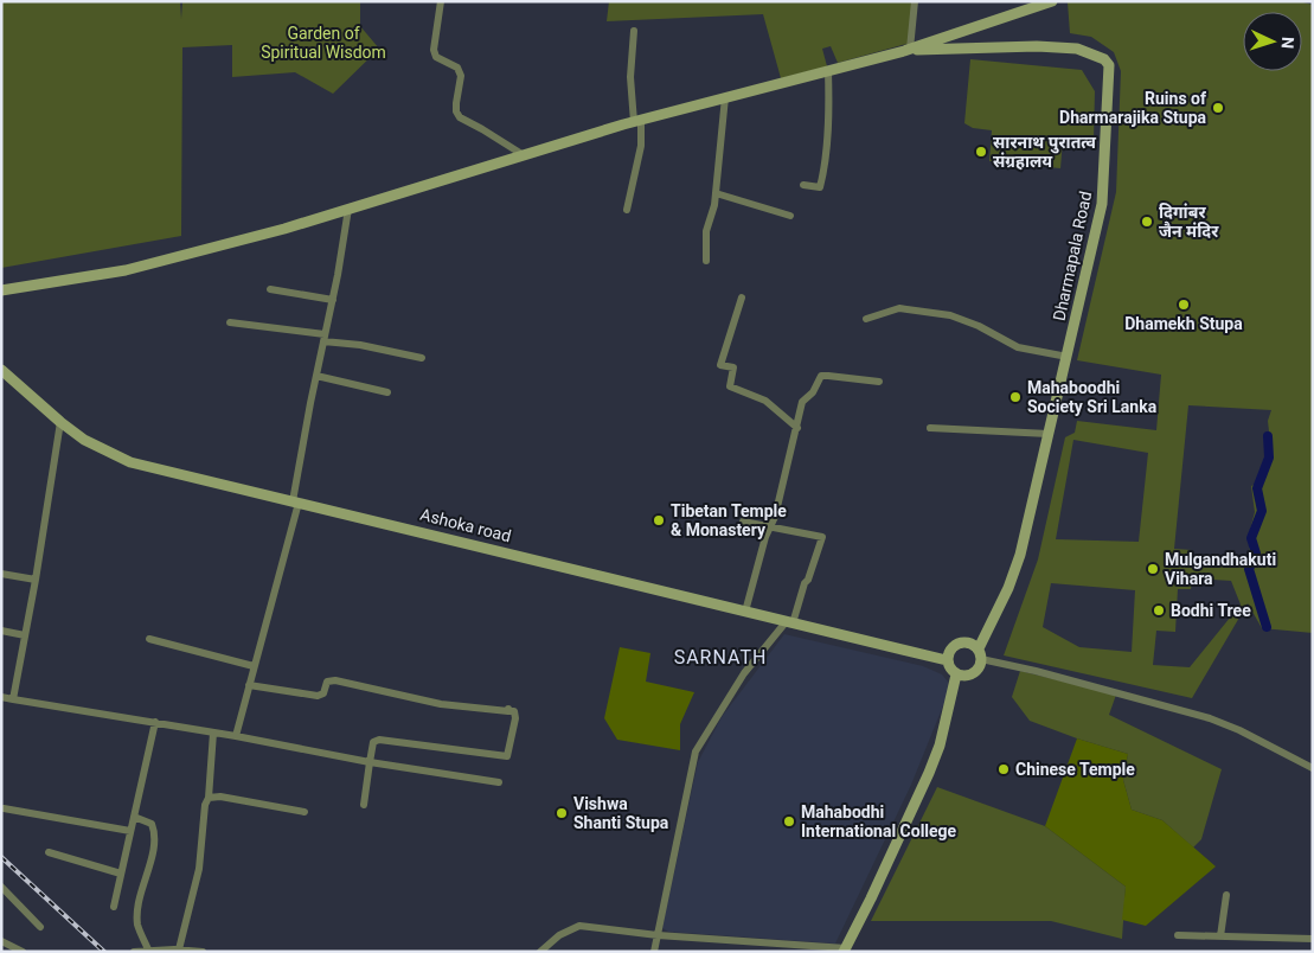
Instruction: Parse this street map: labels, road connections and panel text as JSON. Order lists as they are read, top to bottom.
{
  "streets": {
    "street": ["Dharmapala Road", "Ashoka road"]
  },
  "crossings": [
    ["Dharmapala Road", "Ashoka road"]
  ],
  "districts": ["SARNATH"],
  "parks": ["Garden of Spiritual Wisdom"],
  "places": [
    "Ruins of Dharmarajika Stupa",
    "सारनाथ पुरातत्व संग्रहालय",
    "दिगांबर जैन मंदिर",
    "Dhamekh Stupa",
    "Mahaboodhi Society Sri Lanka",
    "Tibetan Temple & Monastery",
    "Mulgandhakuti Vihara",
    "Bodhi Tree",
    "Chinese Temple",
    "Vishwa Shanti Stupa",
    "Mahabodhi International College"
  ],
  "north": "right"
}
